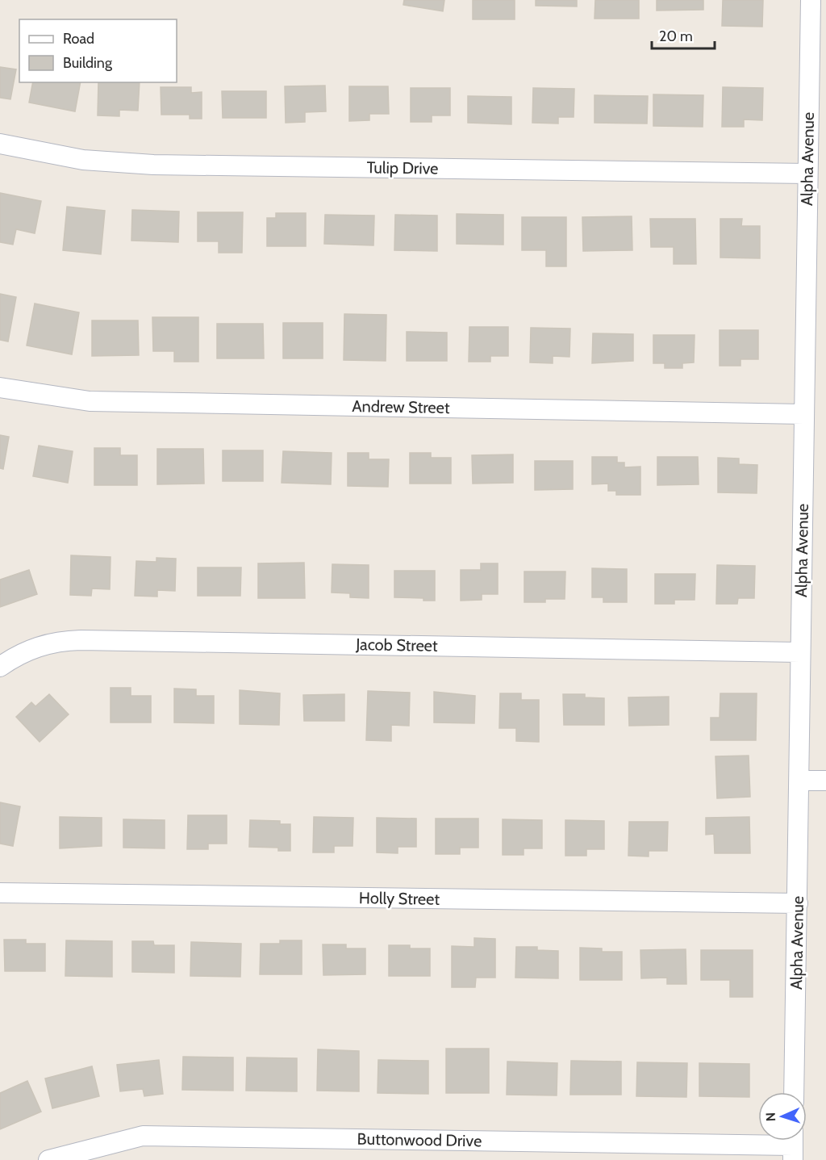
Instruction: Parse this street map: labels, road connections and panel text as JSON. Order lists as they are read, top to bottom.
{
  "streets": {
    "street": [
      "Alpha Avenue",
      "Tulip Drive",
      "Andrew Street",
      "Jacob Street",
      "Holly Street",
      "Buttonwood Drive"
    ]
  },
  "crossings": [
    ["Alpha Avenue", "Tulip Drive"],
    ["Alpha Avenue", "Andrew Street"],
    ["Alpha Avenue", "Jacob Street"],
    ["Alpha Avenue", "Holly Street"]
  ],
  "legend": ["Road", "Building"],
  "scale_bar": "20 m",
  "north": "left"
}
